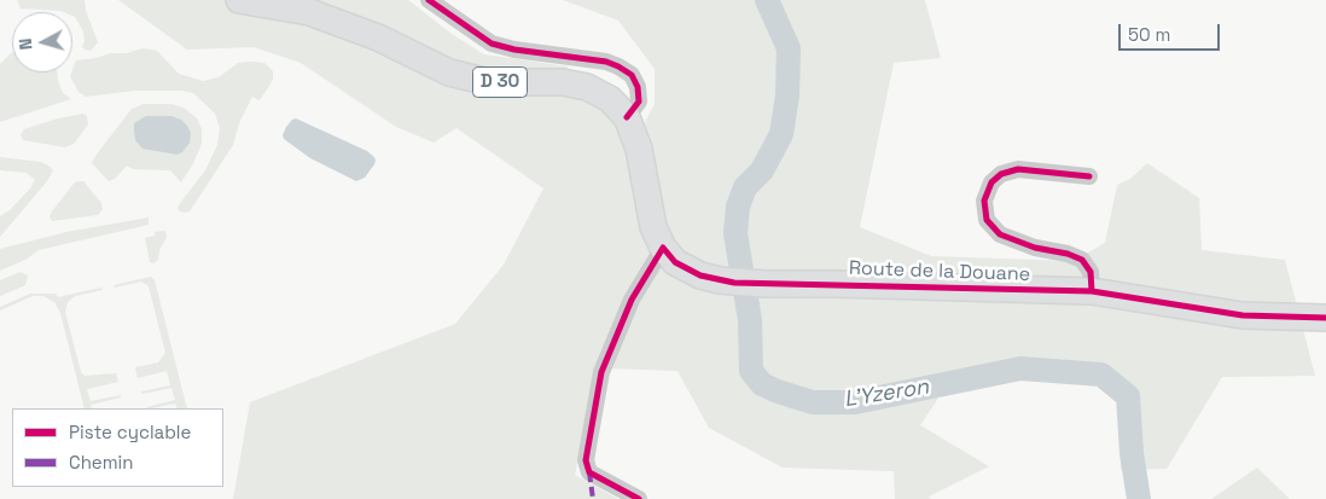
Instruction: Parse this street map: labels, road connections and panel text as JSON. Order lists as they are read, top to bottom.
{
  "streets": {
    "main road": ["D 30", "Route de la Douane"]
  },
  "crossings": [
    ["D 30", "Route de la Douane"]
  ],
  "water": ["L'Yzeron"],
  "legend": ["Piste cyclable", "Chemin"],
  "scale_bar": "50 m",
  "north": "left"
}
